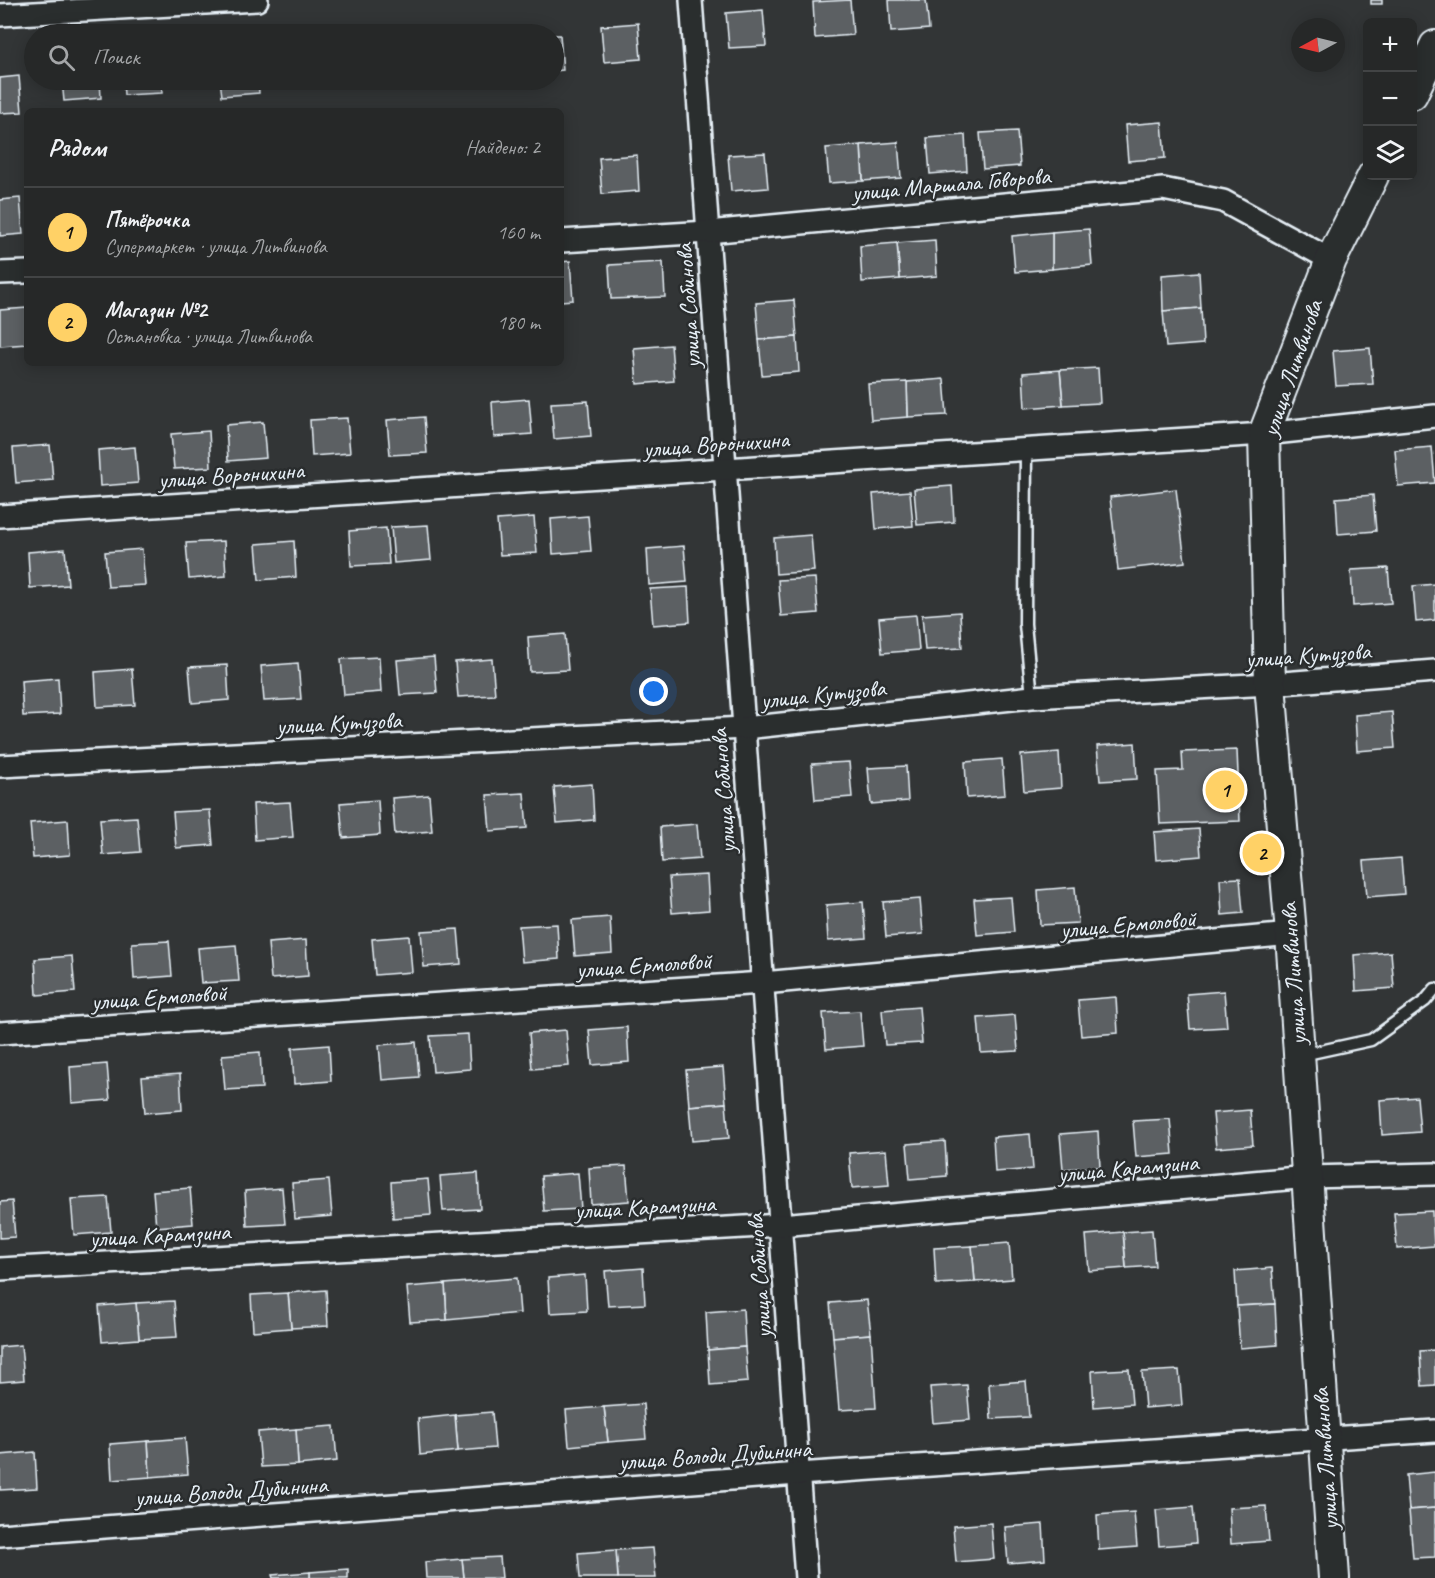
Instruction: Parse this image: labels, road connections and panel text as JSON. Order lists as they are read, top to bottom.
{
  "streets": {
    "street": [
      "улица Маршала Говорова",
      "улица Собинова",
      "улица Литвинова",
      "улица Воронихина",
      "улица Кутузова",
      "улица Ермоловой",
      "улица Карамзина",
      "улица Володи Дубинина"
    ]
  },
  "crossings": [
    ["улица Маршала Говорова", "улица Собинова"],
    ["улица Маршала Говорова", "улица Литвинова"],
    ["улица Собинова", "улица Воронихина"],
    ["улица Собинова", "улица Кутузова"],
    ["улица Собинова", "улица Ермоловой"],
    ["улица Собинова", "улица Карамзина"],
    ["улица Собинова", "улица Володи Дубинина"],
    ["улица Литвинова", "улица Воронихина"],
    ["улица Литвинова", "улица Кутузова"],
    ["улица Литвинова", "улица Ермоловой"],
    ["улица Литвинова", "улица Карамзина"],
    ["улица Литвинова", "улица Володи Дубинина"]
  ],
  "north": "left",
  "page": {
    "map_buttons": ["+", "−"],
    "search": "Поиск",
    "heading": ["Рядом", "Найдено: 2"],
    "list": [
      {
        "mark": "1",
        "name": "Пятёрочка",
        "note": "Супермаркет · улица Литвинова",
        "value": "160 m"
      },
      {
        "mark": "2",
        "name": "Магазин №2",
        "note": "Остановка · улица Литвинова",
        "value": "180 m"
      }
    ],
    "pins": ["1", "2"]
  }
}
